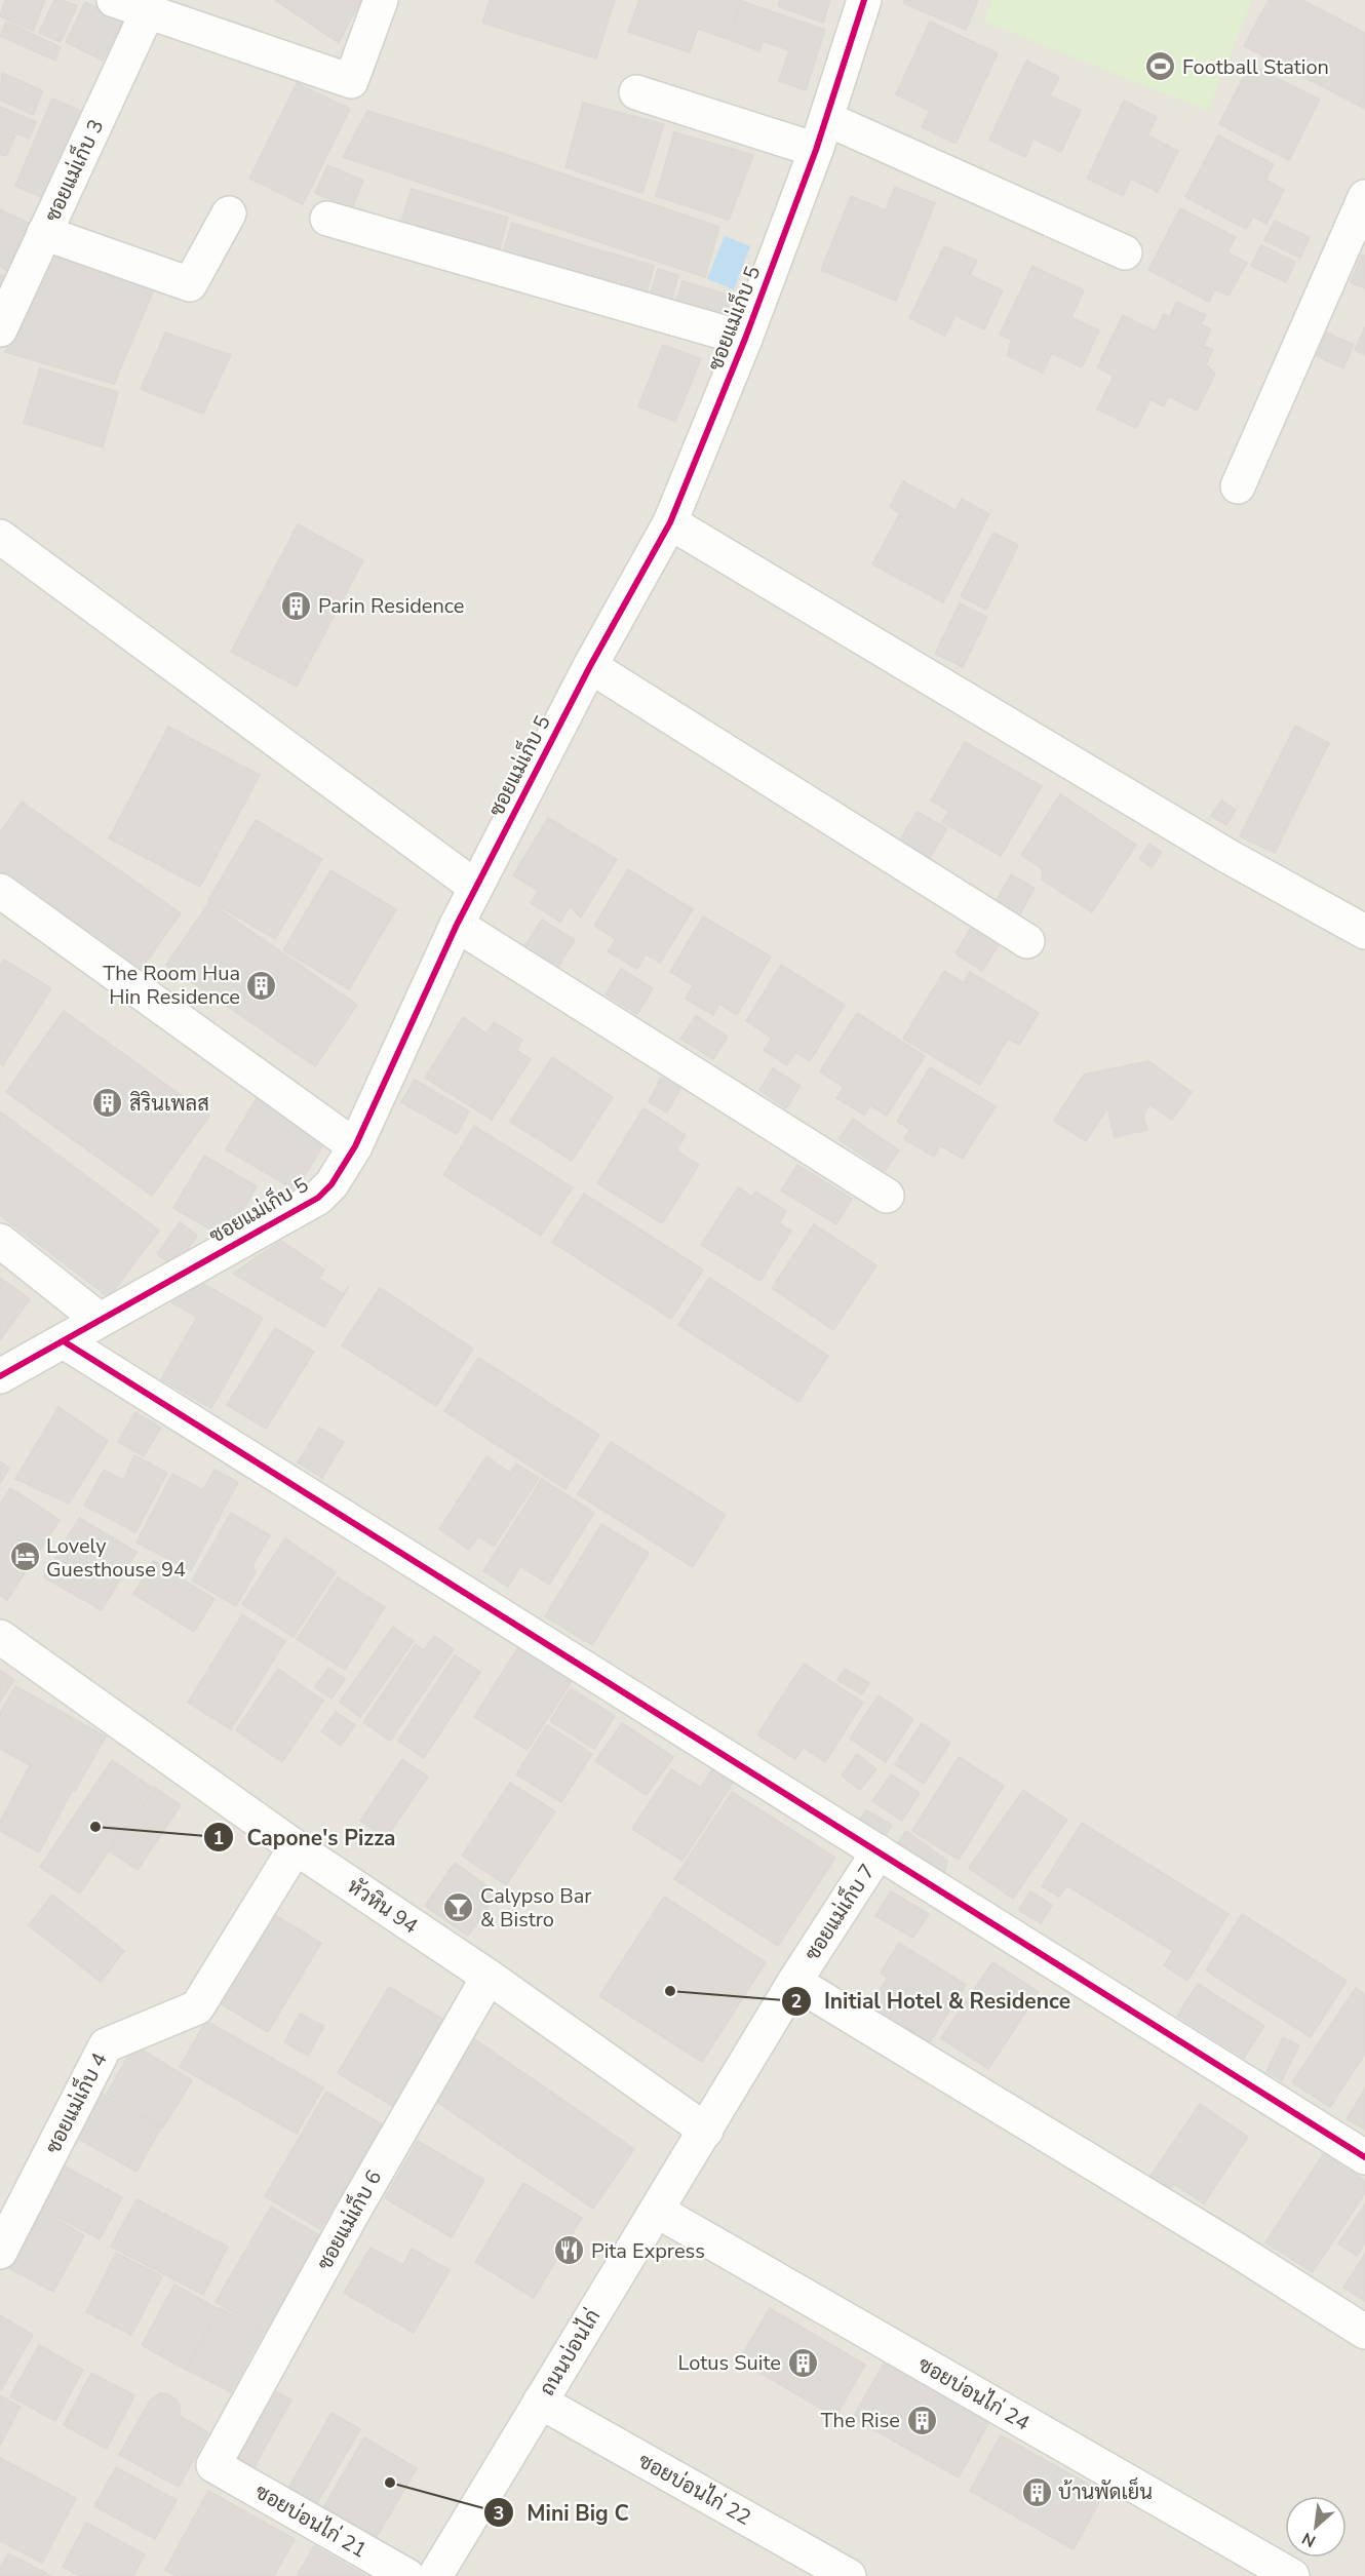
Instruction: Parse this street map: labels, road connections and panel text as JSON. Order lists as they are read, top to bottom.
{
  "streets": {
    "street": [
      "ซอยแม่เก็บ 3",
      "ซอยแม่เก็บ 5",
      "หัวหิน 94",
      "ซอยแม่เก็บ 7",
      "ซอยแม่เก็บ 4",
      "ซอยแม่เก็บ 6",
      "ถนนบ่อนไก่",
      "ซอยบ่อนไก่ 24",
      "ซอยบ่อนไก่ 22",
      "ซอยบ่อนไก่ 21"
    ]
  },
  "crossings": [
    ["หัวหิน 94", "ซอยแม่เก็บ 7"],
    ["หัวหิน 94", "ซอยแม่เก็บ 4"],
    ["หัวหิน 94", "ซอยแม่เก็บ 6"],
    ["หัวหิน 94", "ถนนบ่อนไก่"],
    ["ซอยแม่เก็บ 7", "ถนนบ่อนไก่"],
    ["ซอยแม่เก็บ 6", "ซอยบ่อนไก่ 21"],
    ["ถนนบ่อนไก่", "ซอยบ่อนไก่ 24"],
    ["ถนนบ่อนไก่", "ซอยบ่อนไก่ 22"]
  ],
  "places": {
    "sports": ["Football Station"],
    "building": [
      "Parin Residence",
      "The Room Hua Hin Residence",
      "สิรินเพลส",
      "Lotus Suite",
      "The Rise",
      "บ้านพัดเย็น"
    ],
    "hotel": ["Lovely Guesthouse 94"],
    "other": ["Capone's Pizza", "Initial Hotel & Residence", "Mini Big C"],
    "bar": ["Calypso Bar & Bistro"],
    "restaurant": ["Pita Express"]
  },
  "north": "bottom left"
}
